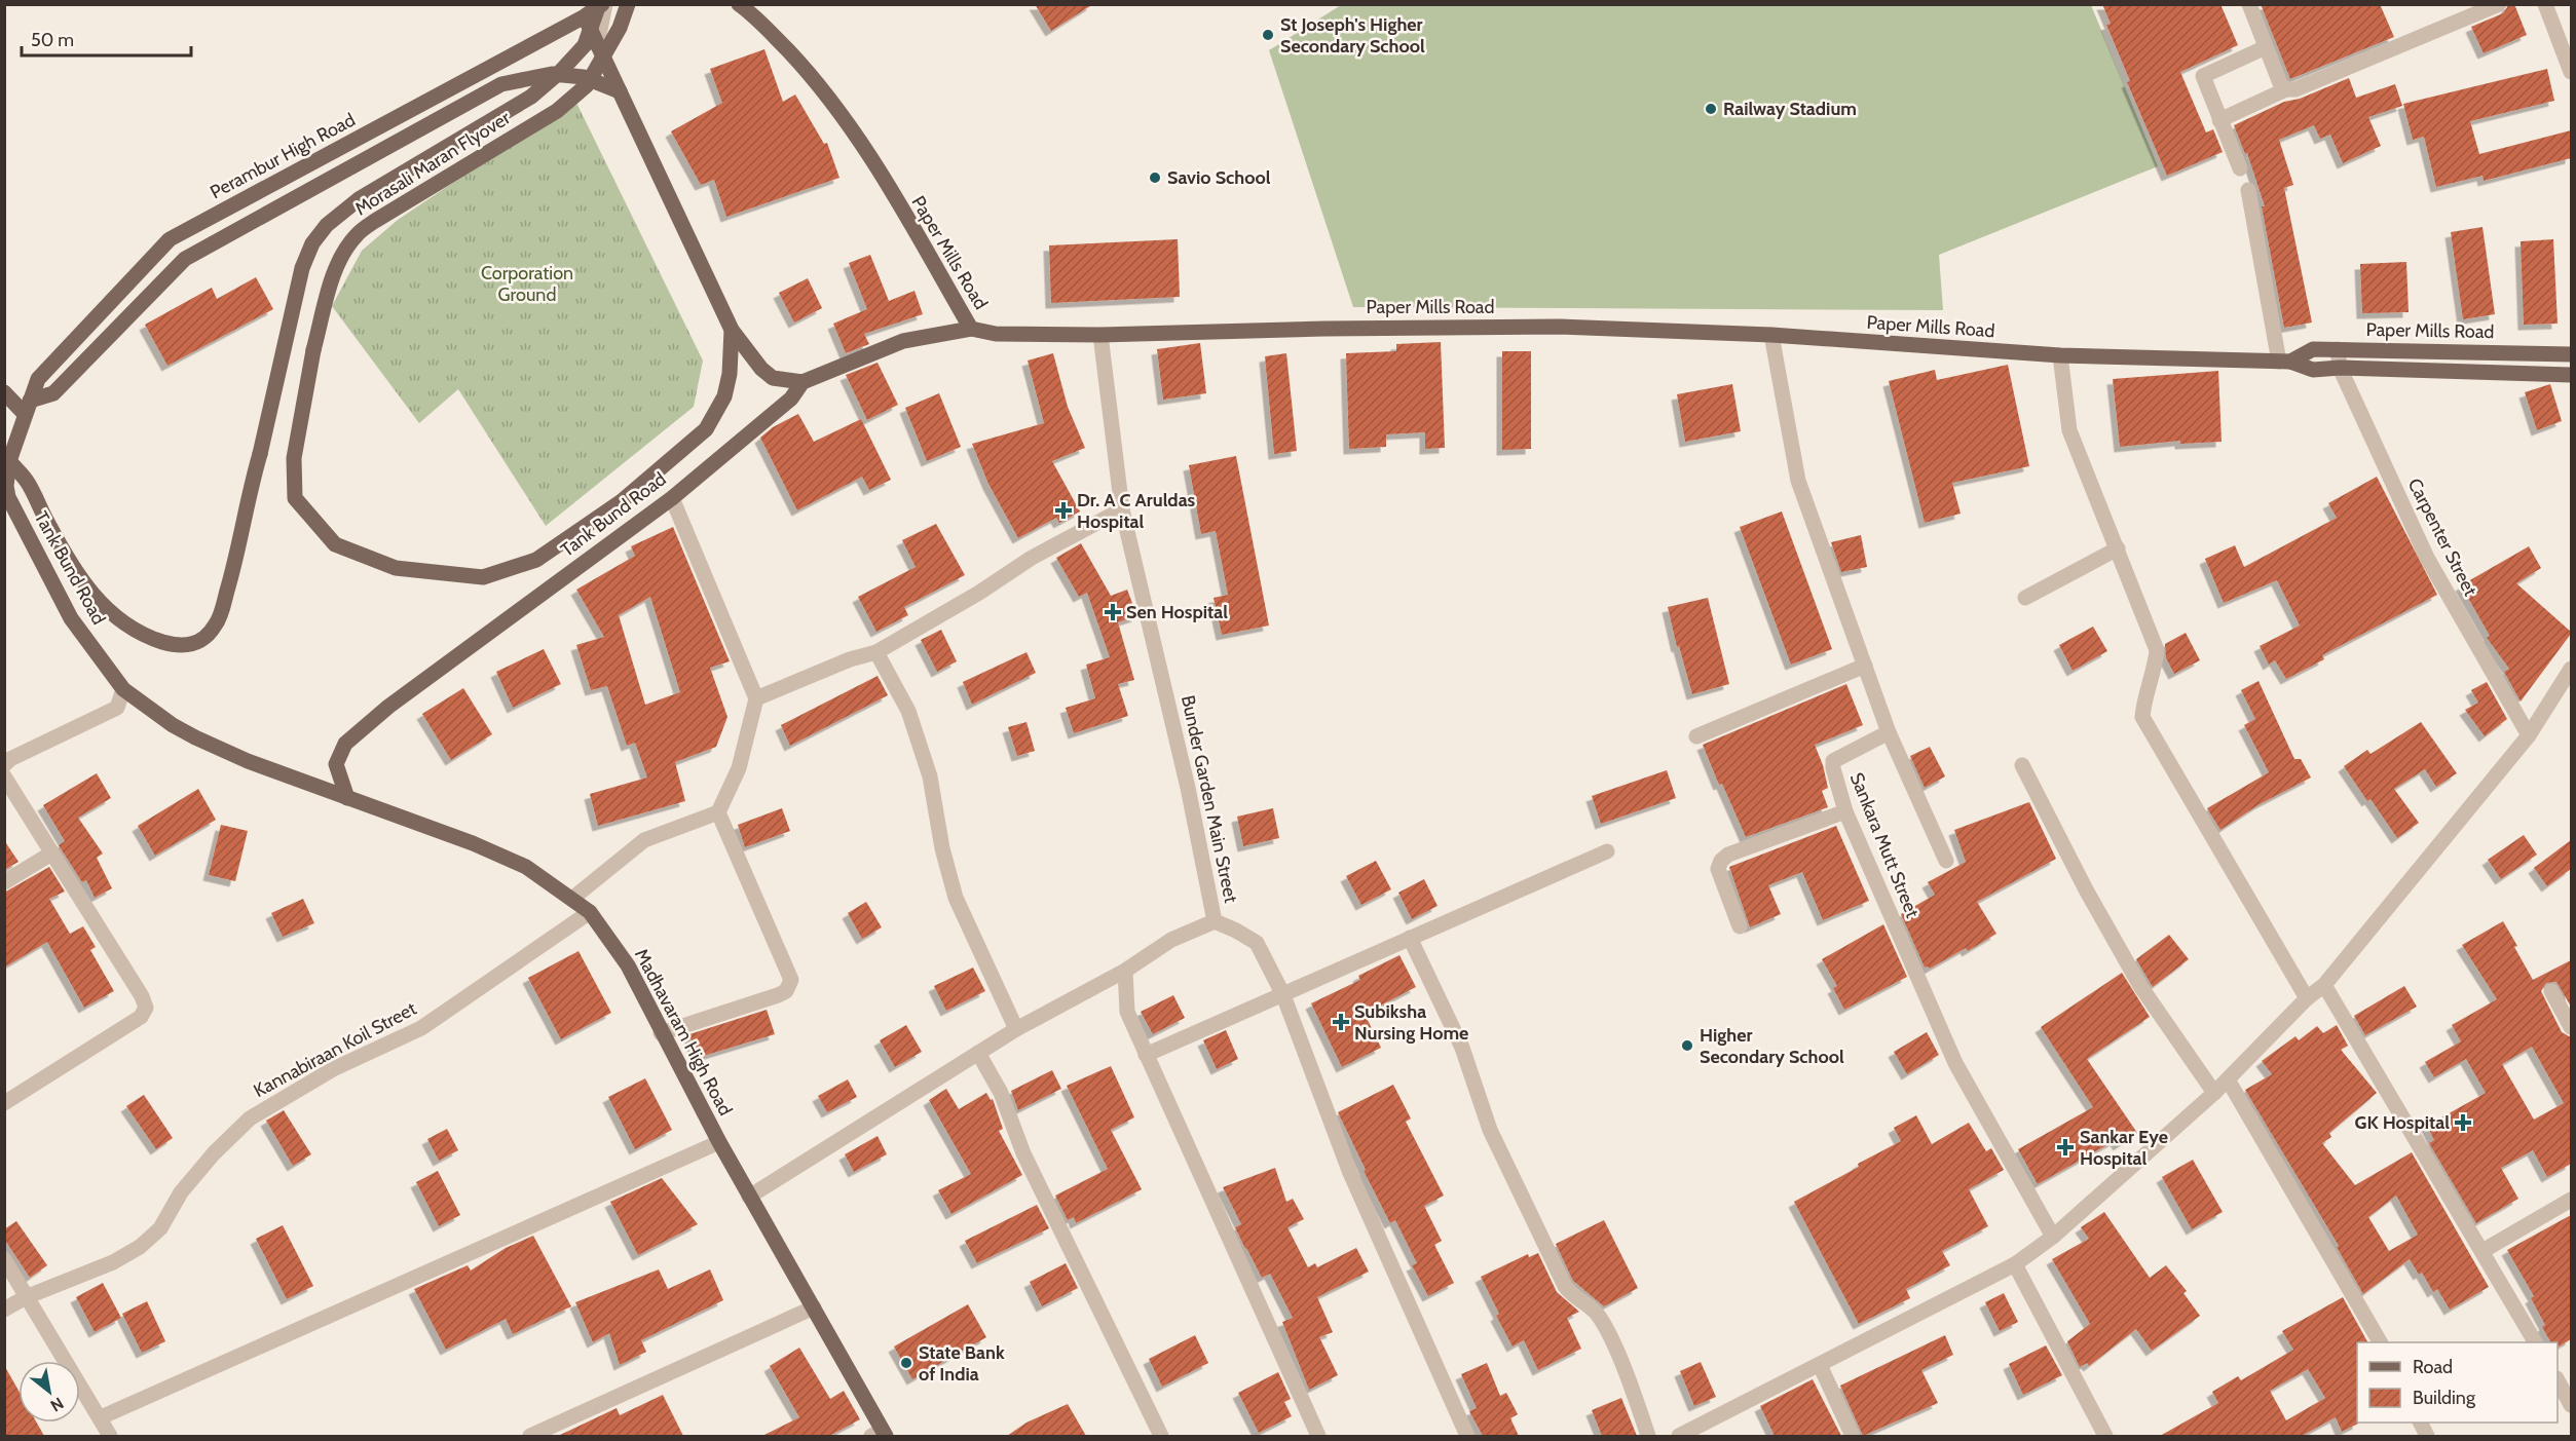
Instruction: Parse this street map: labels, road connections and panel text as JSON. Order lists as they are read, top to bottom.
{
  "streets": {
    "main road": [
      "Perambur High Road",
      "Morasali Maran Flyover",
      "Paper Mills Road",
      "Tank Bund Road",
      "Madhavaram High Road"
    ],
    "street": [
      "Carpenter Street",
      "Bunder Garden Main Street",
      "Sankara Mutt Street",
      "Kannabiraan Koil Street"
    ]
  },
  "crossings": [
    ["Perambur High Road", "Morasali Maran Flyover"],
    ["Perambur High Road", "Tank Bund Road"],
    ["Morasali Maran Flyover", "Tank Bund Road"],
    ["Paper Mills Road", "Tank Bund Road"],
    ["Paper Mills Road", "Carpenter Street"],
    ["Paper Mills Road", "Bunder Garden Main Street"],
    ["Tank Bund Road", "Madhavaram High Road"],
    ["Bunder Garden Main Street", "Madhavaram High Road"],
    ["Madhavaram High Road", "Kannabiraan Koil Street"]
  ],
  "parks": ["Corporation Ground"],
  "places": {
    "other": [
      "St Joseph's Higher Secondary School",
      "Railway Stadium",
      "Savio School",
      "Higher Secondary School",
      "State Bank of India"
    ],
    "health": [
      "Dr. A C Aruldas Hospital",
      "Sen Hospital",
      "Subiksha Nursing Home",
      "GK Hospital",
      "Sankar Eye Hospital"
    ]
  },
  "legend": ["Road", "Building"],
  "scale_bar": "50 m",
  "north": "bottom right"
}
